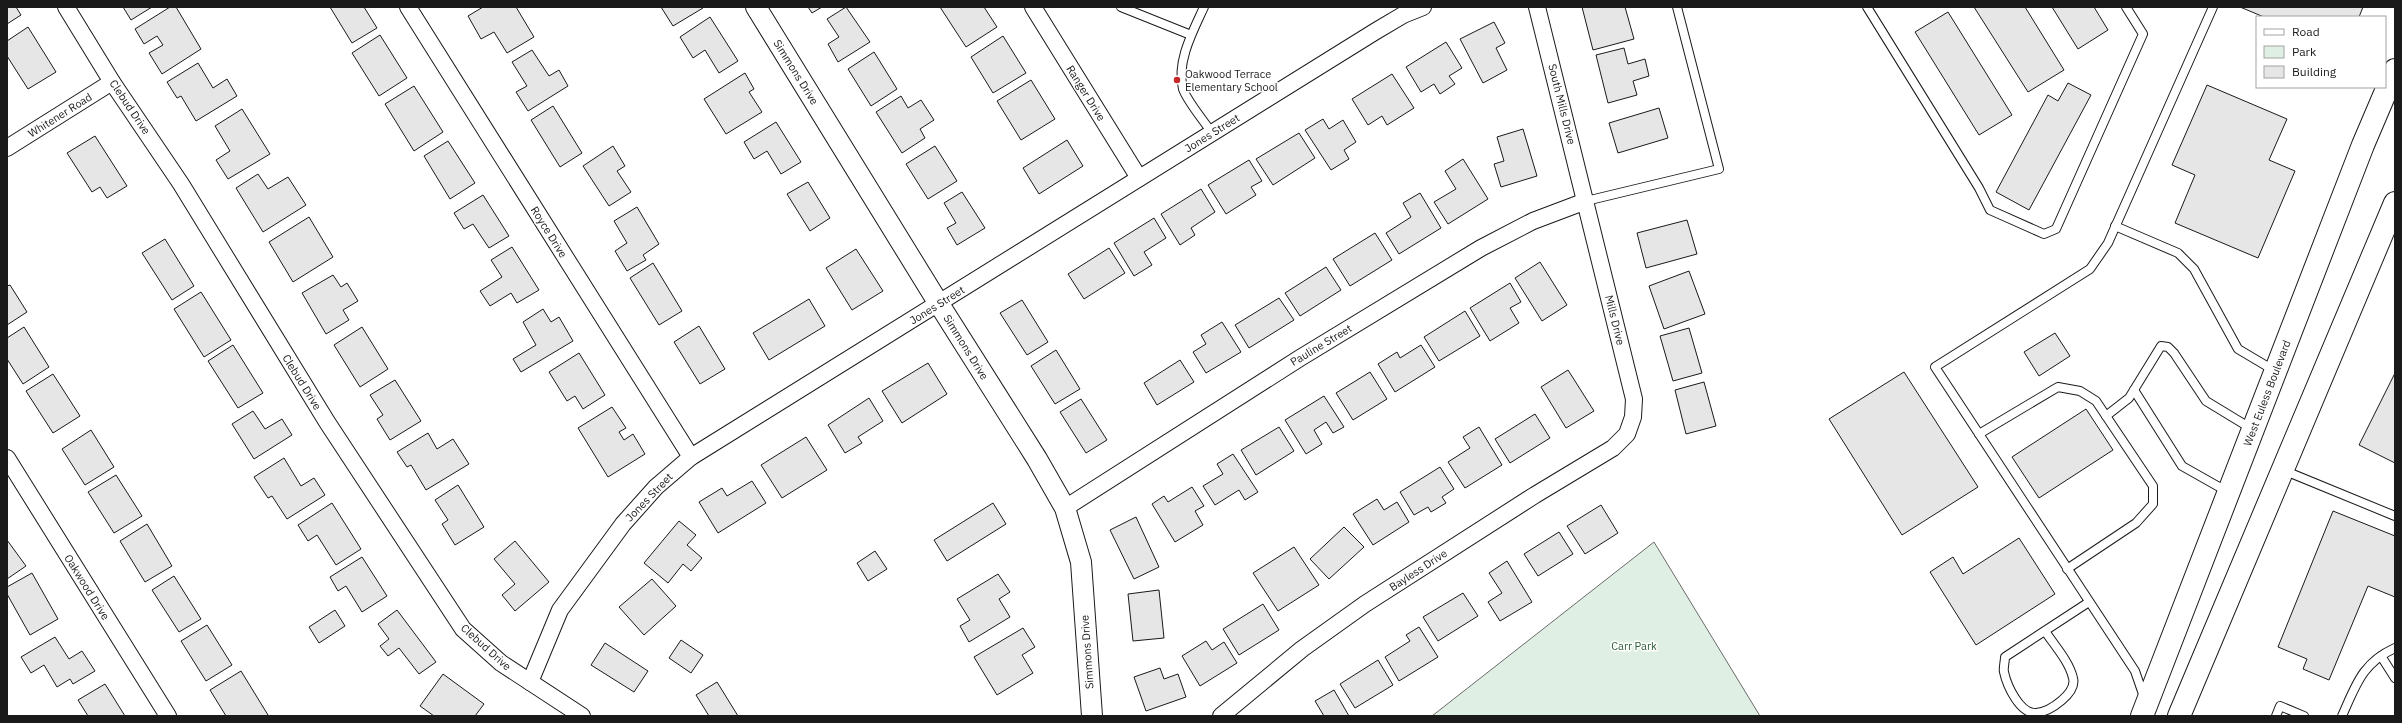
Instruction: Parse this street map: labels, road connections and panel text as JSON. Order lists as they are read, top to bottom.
{
  "streets": {
    "main road": ["West Euless Boulevard"],
    "street": [
      "Simmons Drive",
      "Ranger Drive",
      "South Mills Drive",
      "Clebud Drive",
      "Whitener Road",
      "Jones Street",
      "Royce Drive",
      "Mills Drive",
      "Pauline Street",
      "Bayless Drive",
      "Oakwood Drive"
    ]
  },
  "crossings": [
    ["Simmons Drive", "Jones Street"],
    ["Simmons Drive", "Pauline Street"],
    ["Ranger Drive", "Jones Street"],
    ["South Mills Drive", "Mills Drive"],
    ["South Mills Drive", "Pauline Street"],
    ["Clebud Drive", "Whitener Road"],
    ["Clebud Drive", "Jones Street"],
    ["Jones Street", "Royce Drive"],
    ["Mills Drive", "Pauline Street"],
    ["Mills Drive", "Bayless Drive"]
  ],
  "parks": ["Carr Park"],
  "places": ["Oakwood Terrace Elementary School"],
  "legend": ["Road", "Park", "Building"]
}
